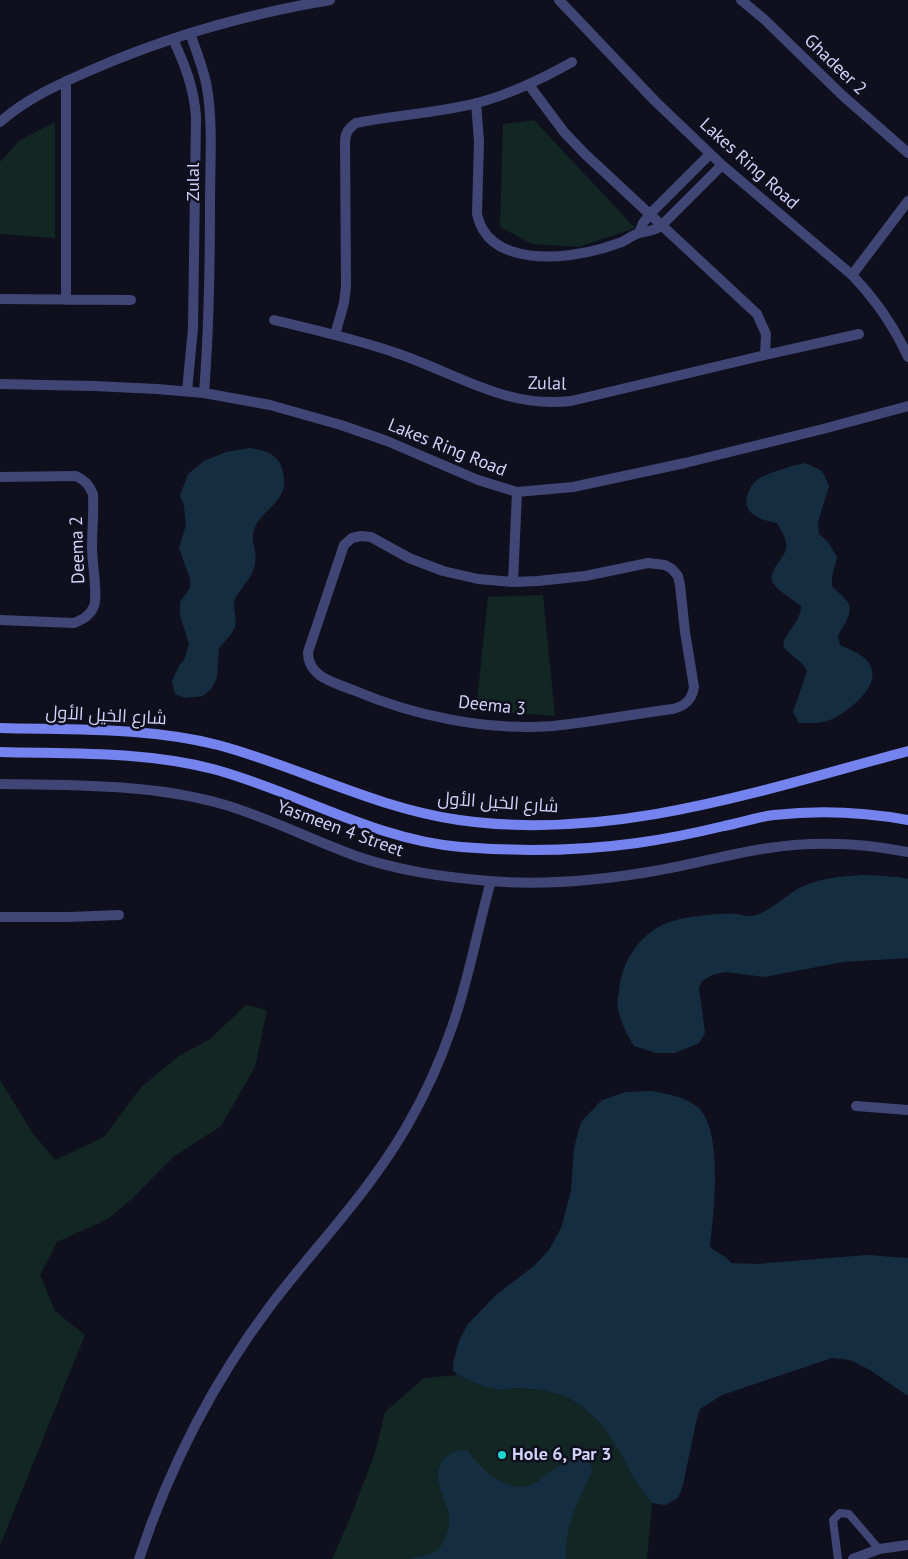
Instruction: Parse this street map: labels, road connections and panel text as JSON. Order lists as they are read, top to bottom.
{
  "streets": {
    "main road": ["شارع الخيل الأول"],
    "street": [
      "Ghadeer 2",
      "Lakes Ring Road",
      "Zulal",
      "Deema 2",
      "Deema 3",
      "Yasmeen 4 Street"
    ]
  },
  "crossings": [
    ["Lakes Ring Road", "Zulal"]
  ],
  "places": ["Hole 6, Par 3"]
}
